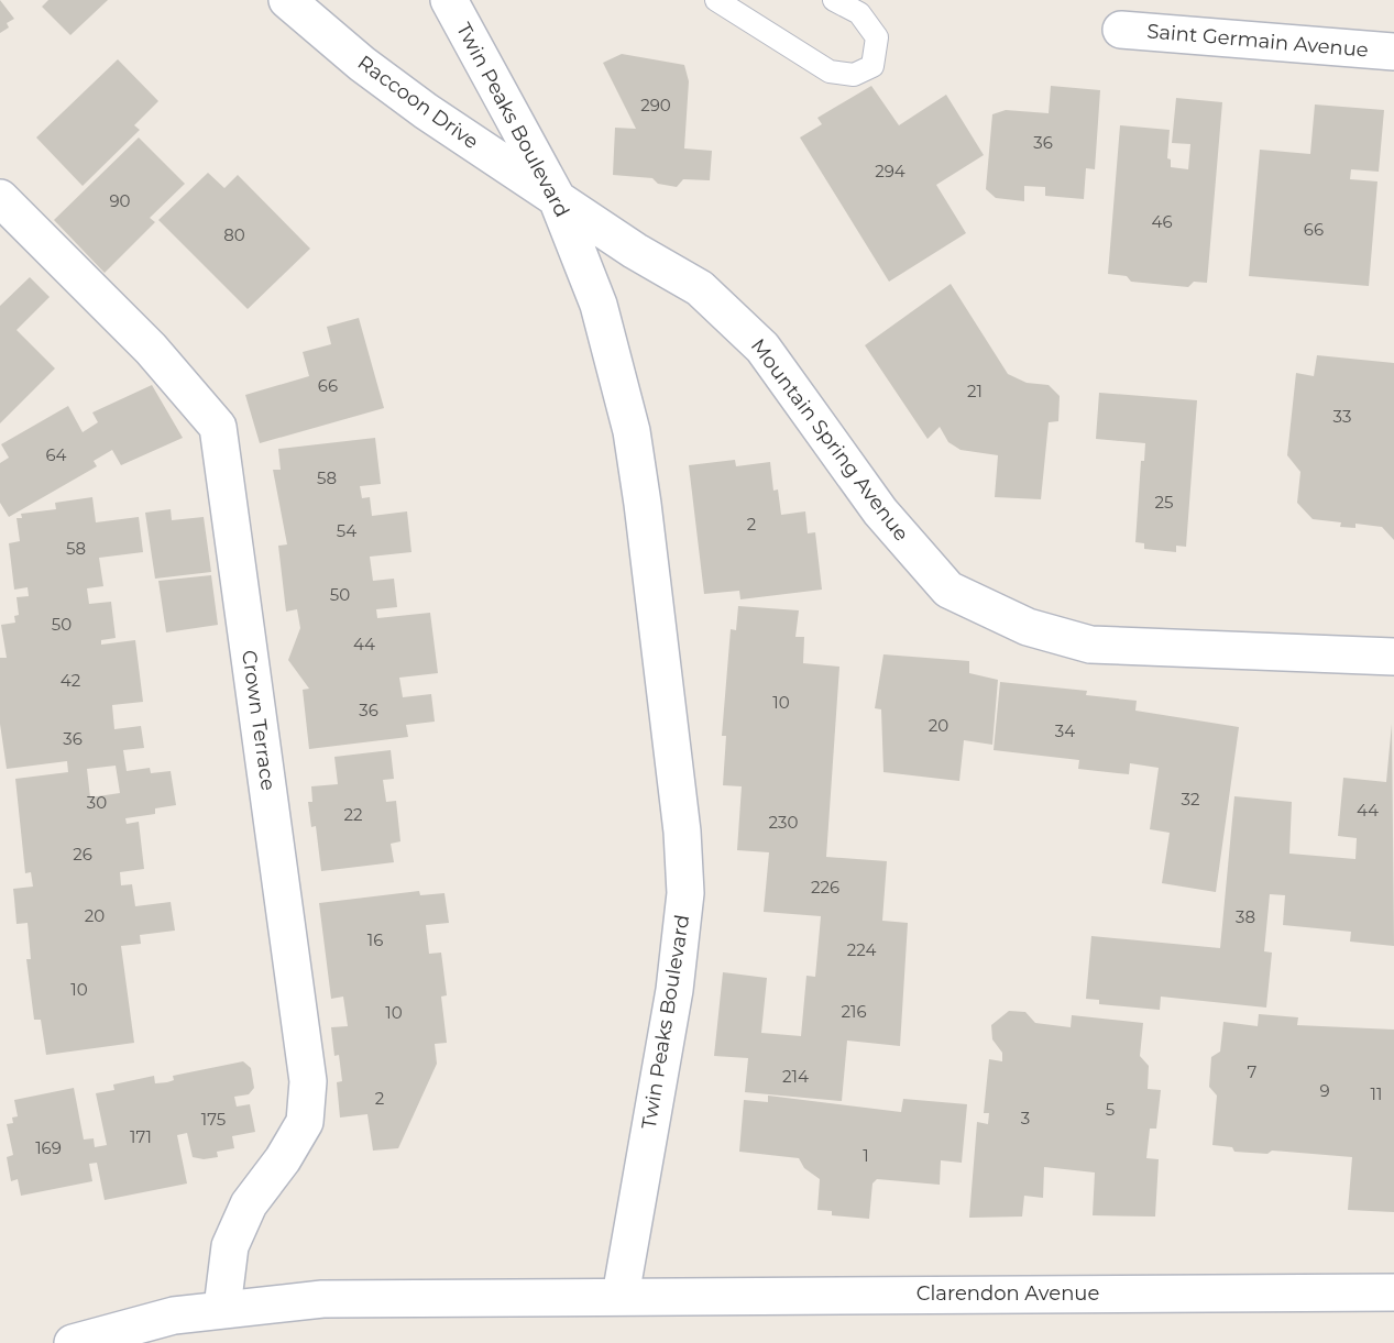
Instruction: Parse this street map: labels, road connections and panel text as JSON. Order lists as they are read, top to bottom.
{
  "streets": {
    "street": [
      "Saint Germain Avenue",
      "Raccoon Drive",
      "Twin Peaks Boulevard",
      "Mountain Spring Avenue",
      "Crown Terrace",
      "Clarendon Avenue"
    ]
  },
  "crossings": [
    ["Raccoon Drive", "Twin Peaks Boulevard"],
    ["Raccoon Drive", "Mountain Spring Avenue"],
    ["Twin Peaks Boulevard", "Mountain Spring Avenue"],
    ["Twin Peaks Boulevard", "Clarendon Avenue"]
  ],
  "house_numbers": [
    "290",
    "36",
    "294",
    "90",
    "46",
    "66",
    "80",
    "66",
    "21",
    "33",
    "64",
    "58",
    "25",
    "2",
    "54",
    "58",
    "50",
    "50",
    "44",
    "42",
    "10",
    "36",
    "20",
    "34",
    "36",
    "32",
    "30",
    "44",
    "22",
    "230",
    "26",
    "226",
    "20",
    "38",
    "16",
    "224",
    "10",
    "216",
    "10",
    "7",
    "214",
    "9",
    "11",
    "2",
    "5",
    "3",
    "175",
    "171",
    "169",
    "1"
  ]
}
